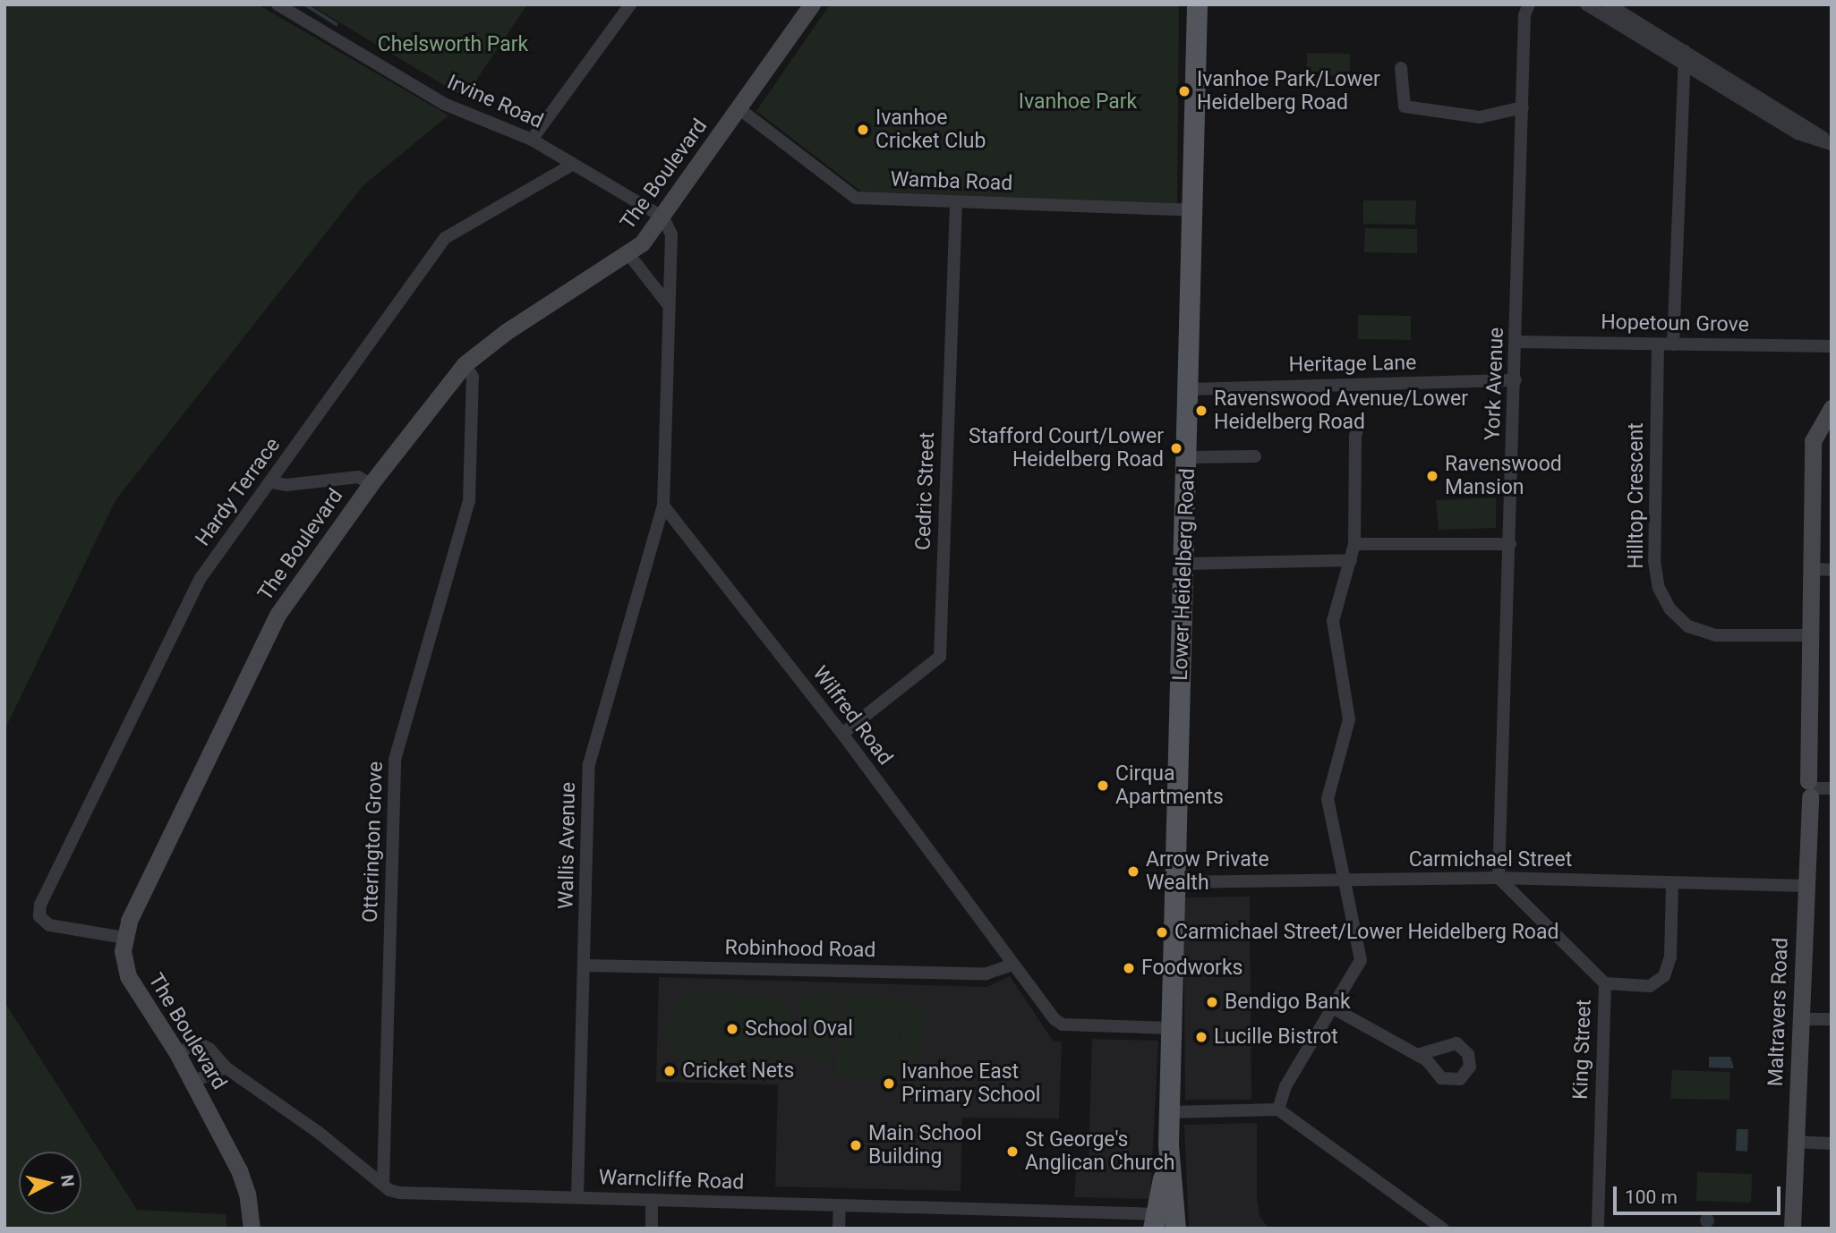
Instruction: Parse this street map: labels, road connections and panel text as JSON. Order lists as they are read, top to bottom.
{
  "streets": {
    "main road": ["Lower Heidelberg Road"],
    "street": [
      "Irvine Road",
      "The Boulevard",
      "Wamba Road",
      "Hopetoun Grove",
      "Heritage Lane",
      "York Avenue",
      "Cedric Street",
      "Hardy Terrace",
      "Hilltop Crescent",
      "Wilfred Road",
      "Otterington Grove",
      "Wallis Avenue",
      "Carmichael Street",
      "Robinhood Road",
      "Maltravers Road",
      "King Street",
      "Warncliffe Road"
    ]
  },
  "crossings": [
    ["Irvine Road", "The Boulevard"],
    ["Irvine Road", "Hardy Terrace"],
    ["The Boulevard", "Wamba Road"],
    ["The Boulevard", "Hardy Terrace"],
    ["The Boulevard", "Otterington Grove"],
    ["The Boulevard", "Warncliffe Road"],
    ["Wamba Road", "Cedric Street"],
    ["Wamba Road", "Lower Heidelberg Road"],
    ["Hopetoun Grove", "York Avenue"],
    ["Hopetoun Grove", "Hilltop Crescent"],
    ["Heritage Lane", "York Avenue"],
    ["Heritage Lane", "Lower Heidelberg Road"],
    ["York Avenue", "Carmichael Street"],
    ["York Avenue", "King Street"],
    ["Cedric Street", "Wilfred Road"],
    ["Hilltop Crescent", "Maltravers Road"],
    ["Lower Heidelberg Road", "Wilfred Road"],
    ["Lower Heidelberg Road", "Carmichael Street"],
    ["Lower Heidelberg Road", "Warncliffe Road"],
    ["Wilfred Road", "Wallis Avenue"],
    ["Wilfred Road", "Robinhood Road"],
    ["Otterington Grove", "Warncliffe Road"],
    ["Wallis Avenue", "Robinhood Road"],
    ["Wallis Avenue", "Warncliffe Road"],
    ["Carmichael Street", "Maltravers Road"],
    ["Carmichael Street", "King Street"]
  ],
  "parks": ["Chelsworth Park", "Ivanhoe Park"],
  "places": [
    "Ivanhoe Park/Lower Heidelberg Road",
    "Ivanhoe Cricket Club",
    "Ravenswood Avenue/Lower Heidelberg Road",
    "Stafford Court/Lower Heidelberg Road",
    "Ravenswood Mansion",
    "Cirqua Apartments",
    "Arrow Private Wealth",
    "Carmichael Street/Lower Heidelberg Road",
    "Foodworks",
    "Bendigo Bank",
    "School Oval",
    "Lucille Bistrot",
    "Cricket Nets",
    "Ivanhoe East Primary School",
    "Main School Building",
    "St George's Anglican Church"
  ],
  "scale_bar": "100 m",
  "north": "right"
}
